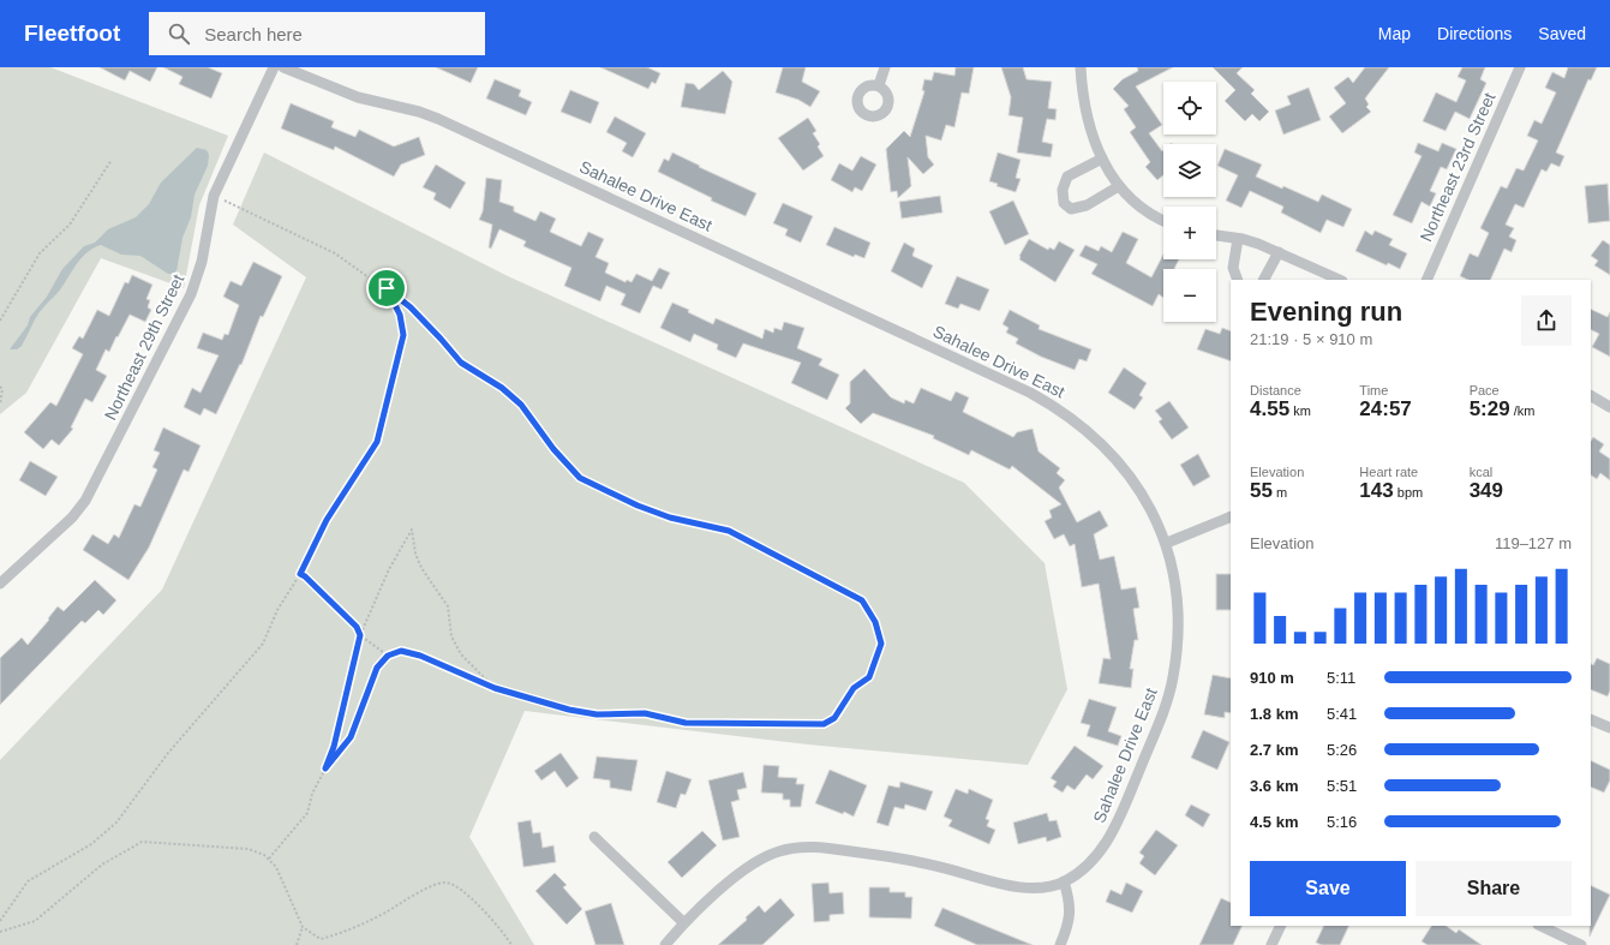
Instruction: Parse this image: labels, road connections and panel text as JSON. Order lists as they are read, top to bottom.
{
  "streets": {
    "street": ["Northeast 23rd Street", "Sahalee Drive East", "Northeast 29th Street"]
  },
  "page": {
    "header": "Fleetfoot",
    "search": "Search here",
    "nav": ["Map", "Directions", "Saved"],
    "map_buttons": ["+", "−"],
    "heading": ["Evening run", "21:19 · 5 × 910 m"],
    "stats": [
      ["Distance", "4.55 km"],
      ["Time", "24:57"],
      ["Pace", "5:29 /km"],
      ["Elevation", "55 m"],
      ["Heart rate", "143 bpm"],
      ["kcal", "349"]
    ],
    "chart": ["Elevation", "119–127 m"],
    "list": [
      {
        "name": "910 m",
        "note": "5:11"
      },
      {
        "name": "1.8 km",
        "note": "5:41"
      },
      {
        "name": "2.7 km",
        "note": "5:26"
      },
      {
        "name": "3.6 km",
        "note": "5:51"
      },
      {
        "name": "4.5 km",
        "note": "5:16"
      }
    ],
    "buttons": ["Save", "Share"]
  }
}
